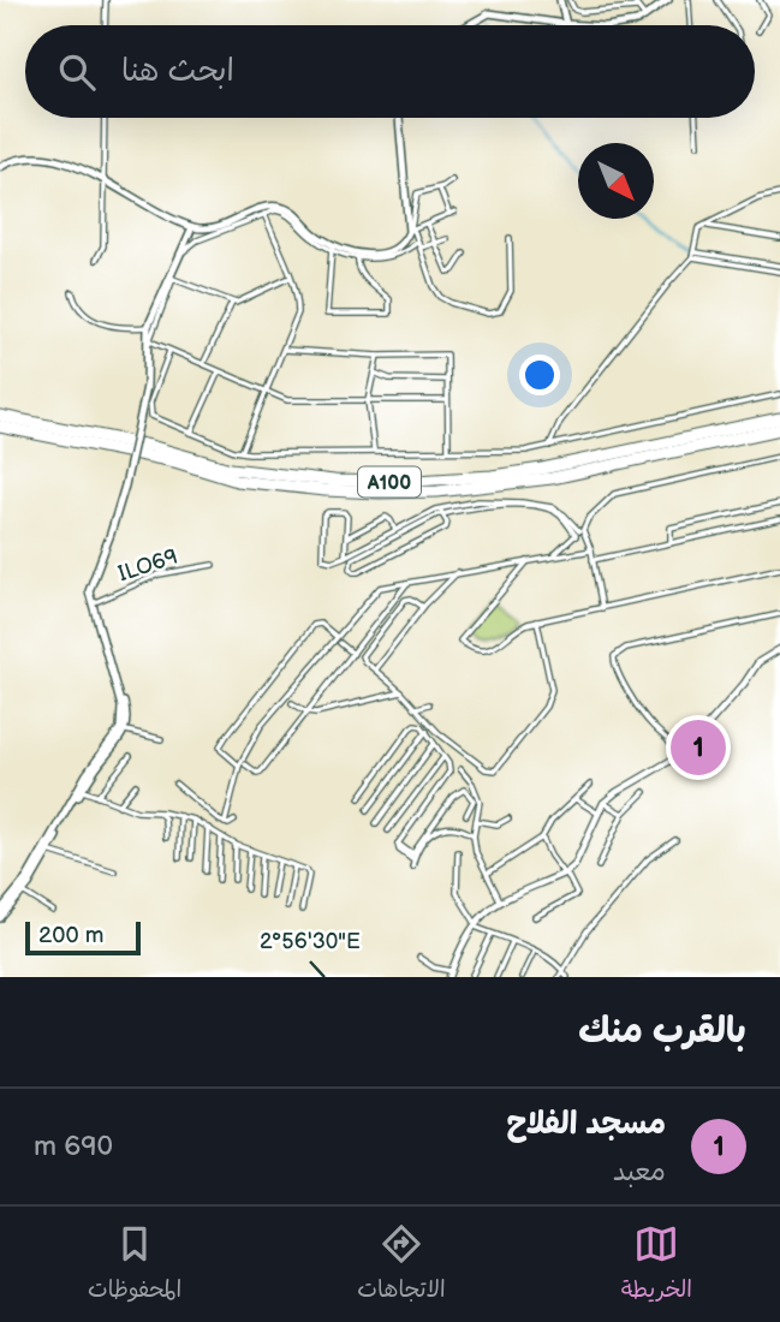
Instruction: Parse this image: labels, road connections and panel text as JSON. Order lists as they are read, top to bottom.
{
  "streets": {
    "highway": ["A100"],
    "street": ["ILO69"]
  },
  "scale_bar": "200 m",
  "north": "bottom right",
  "page": {
    "search": "ابحث هنا",
    "pins": "1",
    "scale": "200 m",
    "heading": "بالقرب منك",
    "list": [
      {
        "mark": "1",
        "name": "مسجد الفلاح",
        "note": "معبد",
        "value": "690 m"
      }
    ],
    "nav": ["الخريطة", "الاتجاهات", "المحفوظات"]
  },
  "coordinates": ["2°56'30\"E"]
}
